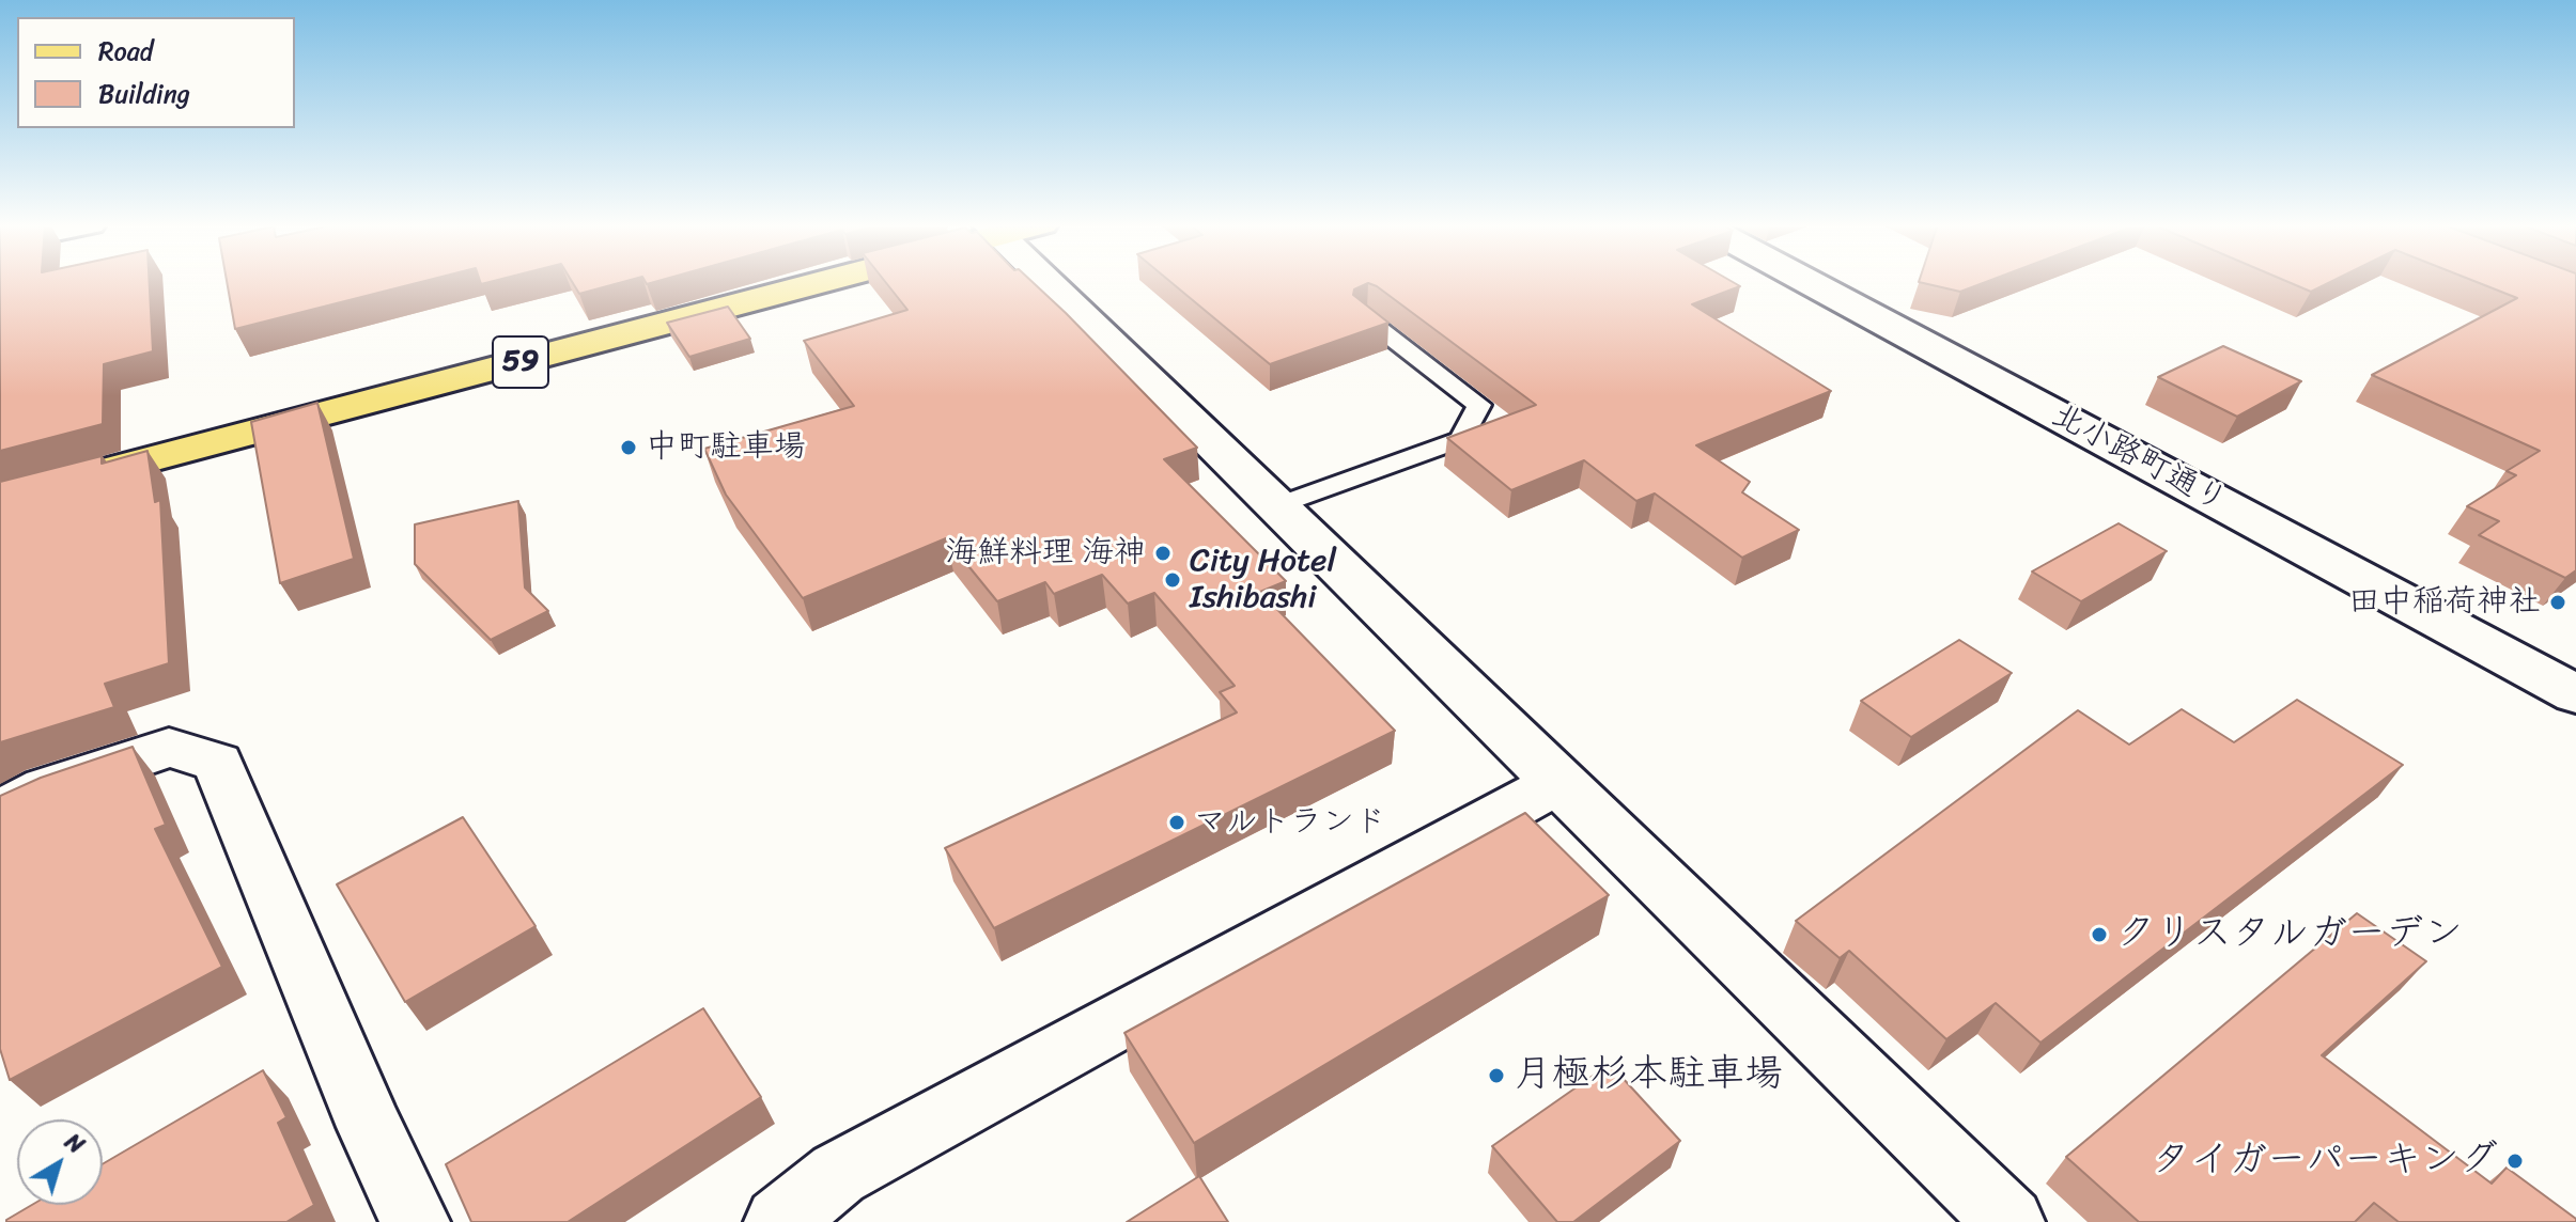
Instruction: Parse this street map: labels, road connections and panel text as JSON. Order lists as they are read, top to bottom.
{
  "streets": {
    "main road": ["59"],
    "street": ["北小路町通り"]
  },
  "places": [
    "中町駐車場",
    "海鮮料理 海神",
    "City Hotel Ishibashi",
    "田中稲荷神社",
    "マルトランド",
    "クリスタルガーデン",
    "月極杉本駐車場",
    "タイガーパーキング"
  ],
  "legend": ["Road", "Building"],
  "north": "top right"
}
